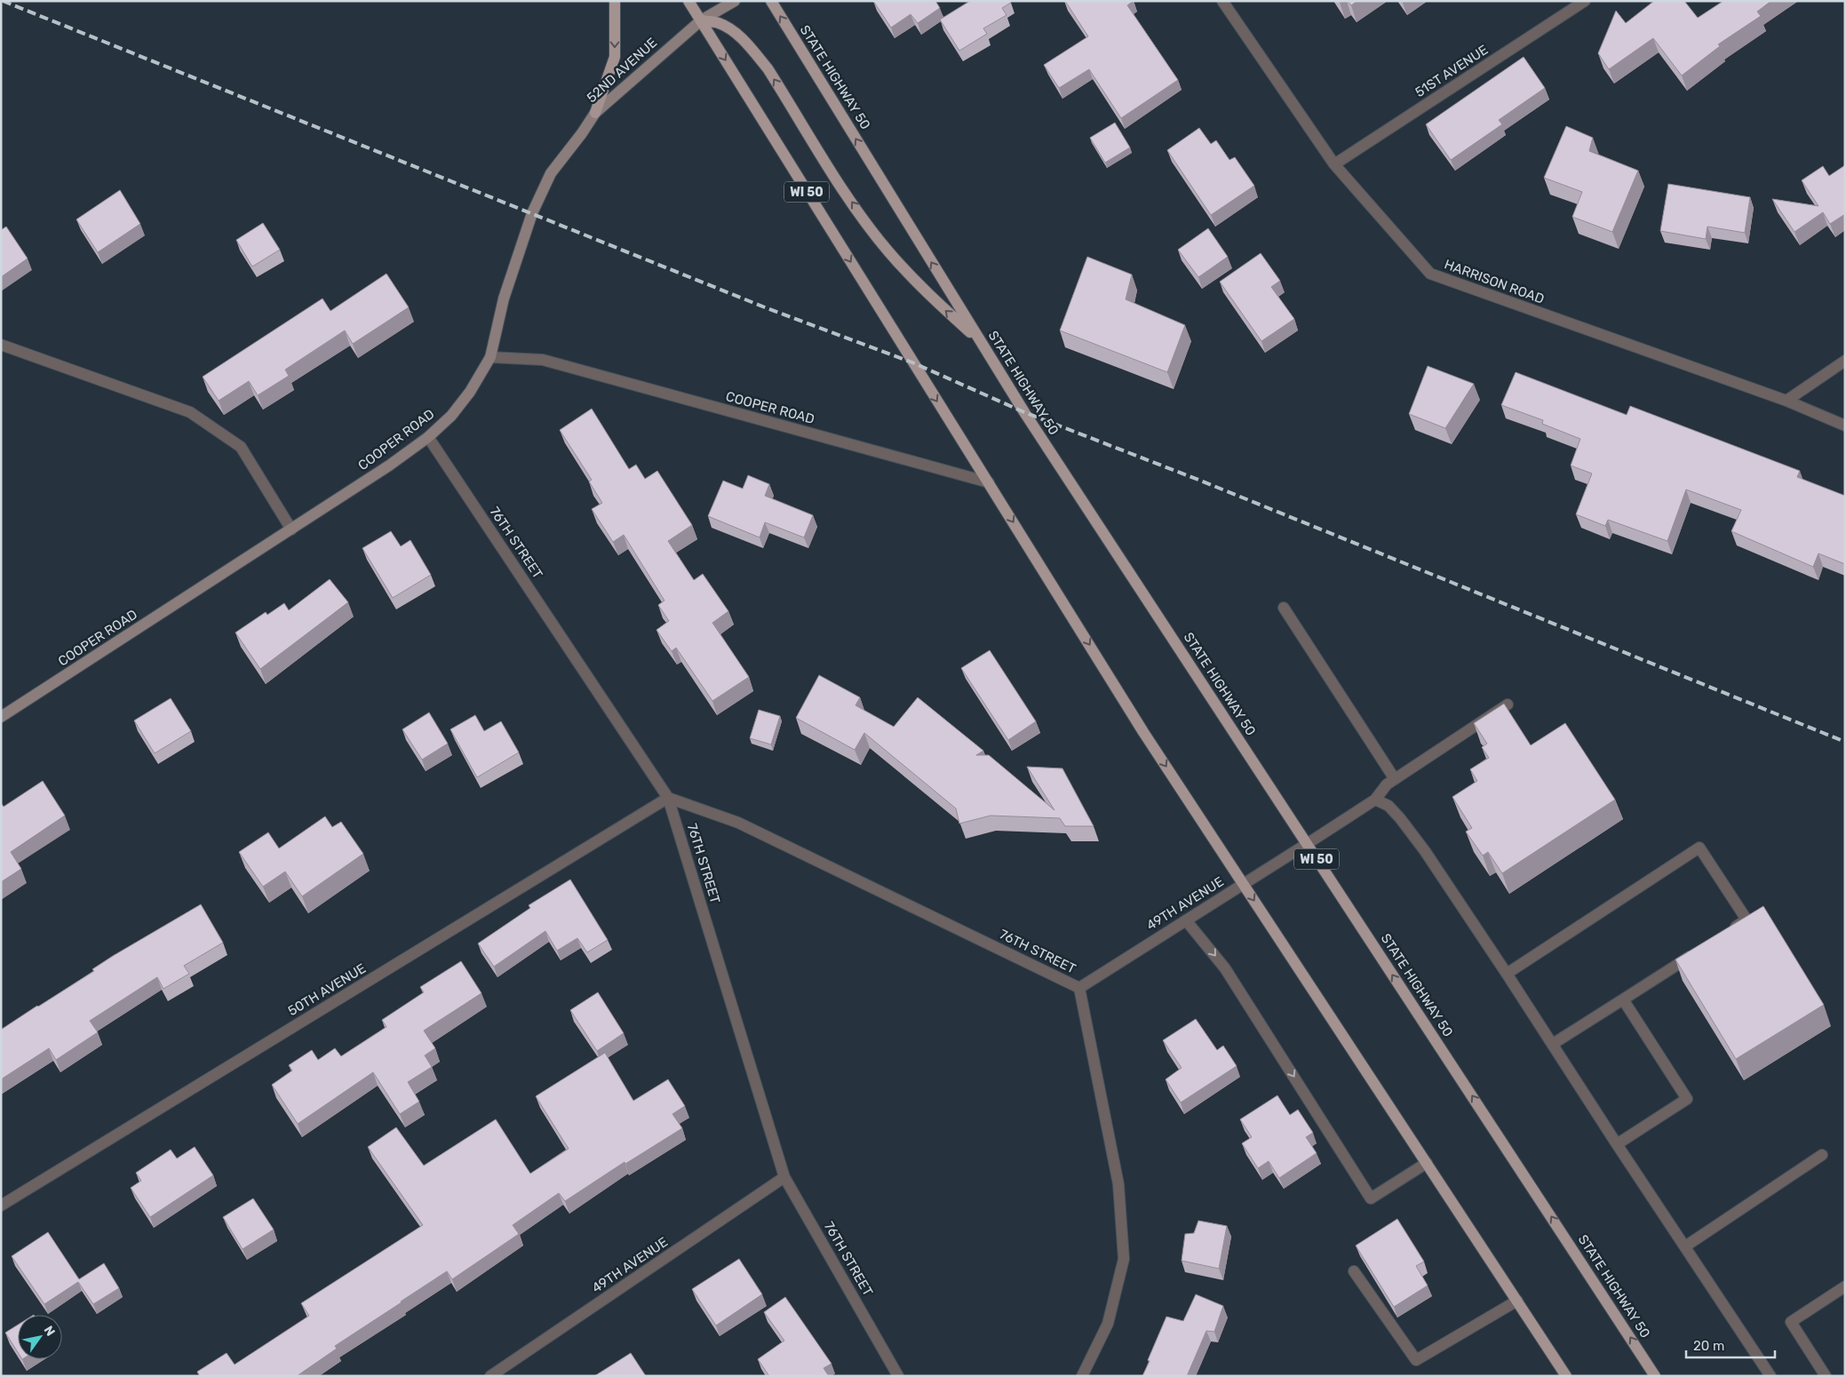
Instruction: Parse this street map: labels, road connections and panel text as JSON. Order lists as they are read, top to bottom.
{
  "streets": {
    "main road": ["STATE HIGHWAY 50", "WI 50"],
    "street": [
      "52ND AVENUE",
      "51ST AVENUE",
      "HARRISON ROAD",
      "COOPER ROAD",
      "76TH STREET",
      "49TH AVENUE",
      "50TH AVENUE"
    ]
  },
  "crossings": [
    ["52ND AVENUE", "WI 50"],
    ["52ND AVENUE", "COOPER ROAD"],
    ["51ST AVENUE", "HARRISON ROAD"],
    ["STATE HIGHWAY 50", "49TH AVENUE"],
    ["WI 50", "COOPER ROAD"],
    ["WI 50", "49TH AVENUE"],
    ["COOPER ROAD", "76TH STREET"],
    ["76TH STREET", "49TH AVENUE"],
    ["76TH STREET", "50TH AVENUE"]
  ],
  "scale_bar": "20 m",
  "north": "top right"
}
